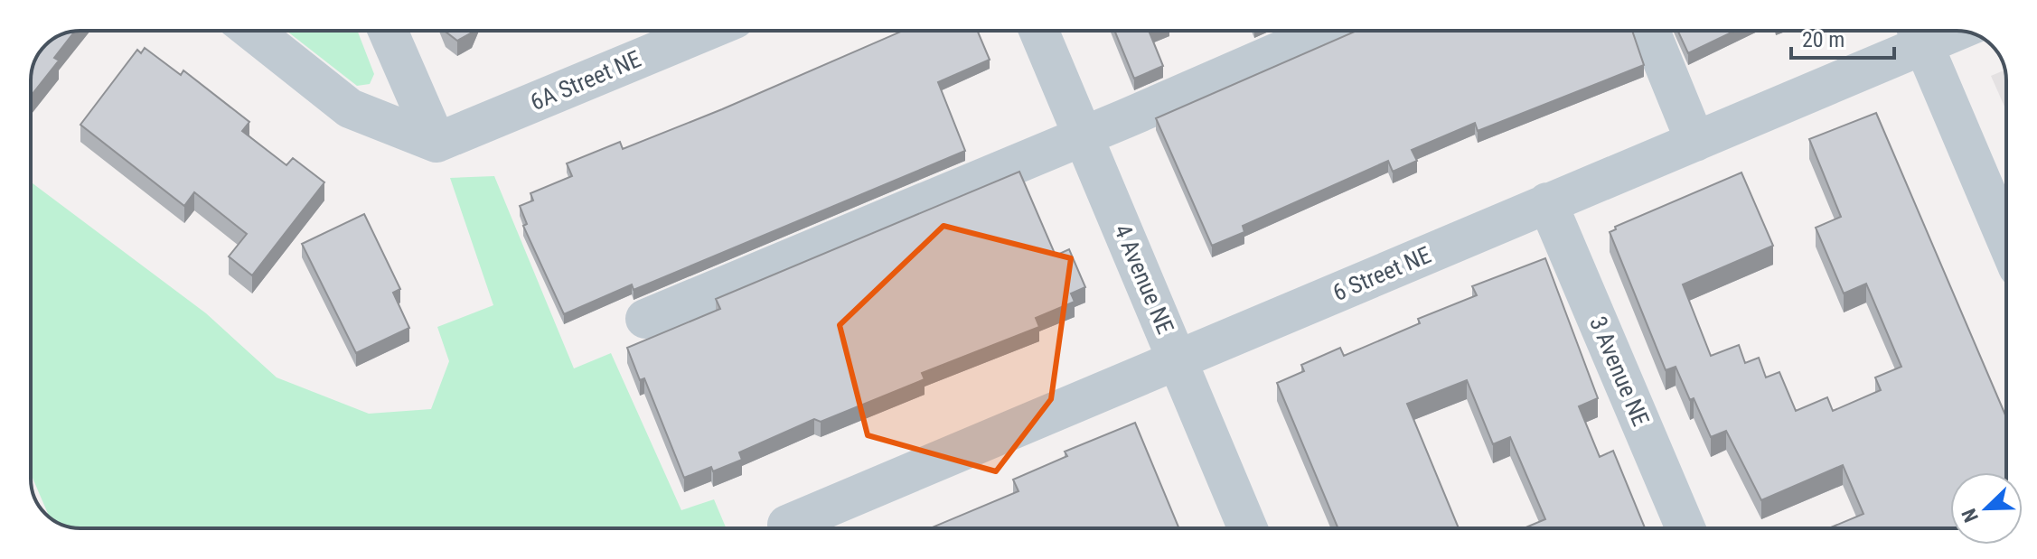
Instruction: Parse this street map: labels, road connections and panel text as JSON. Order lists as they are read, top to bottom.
{
  "streets": {
    "street": [
      "6A Street NE",
      "6 Street NE",
      "4 Avenue NE",
      "3 Avenue NE"
    ]
  },
  "crossings": [
    ["6 Street NE", "4 Avenue NE"],
    ["6 Street NE", "3 Avenue NE"]
  ],
  "scale_bar": "20 m",
  "north": "bottom left"
}
